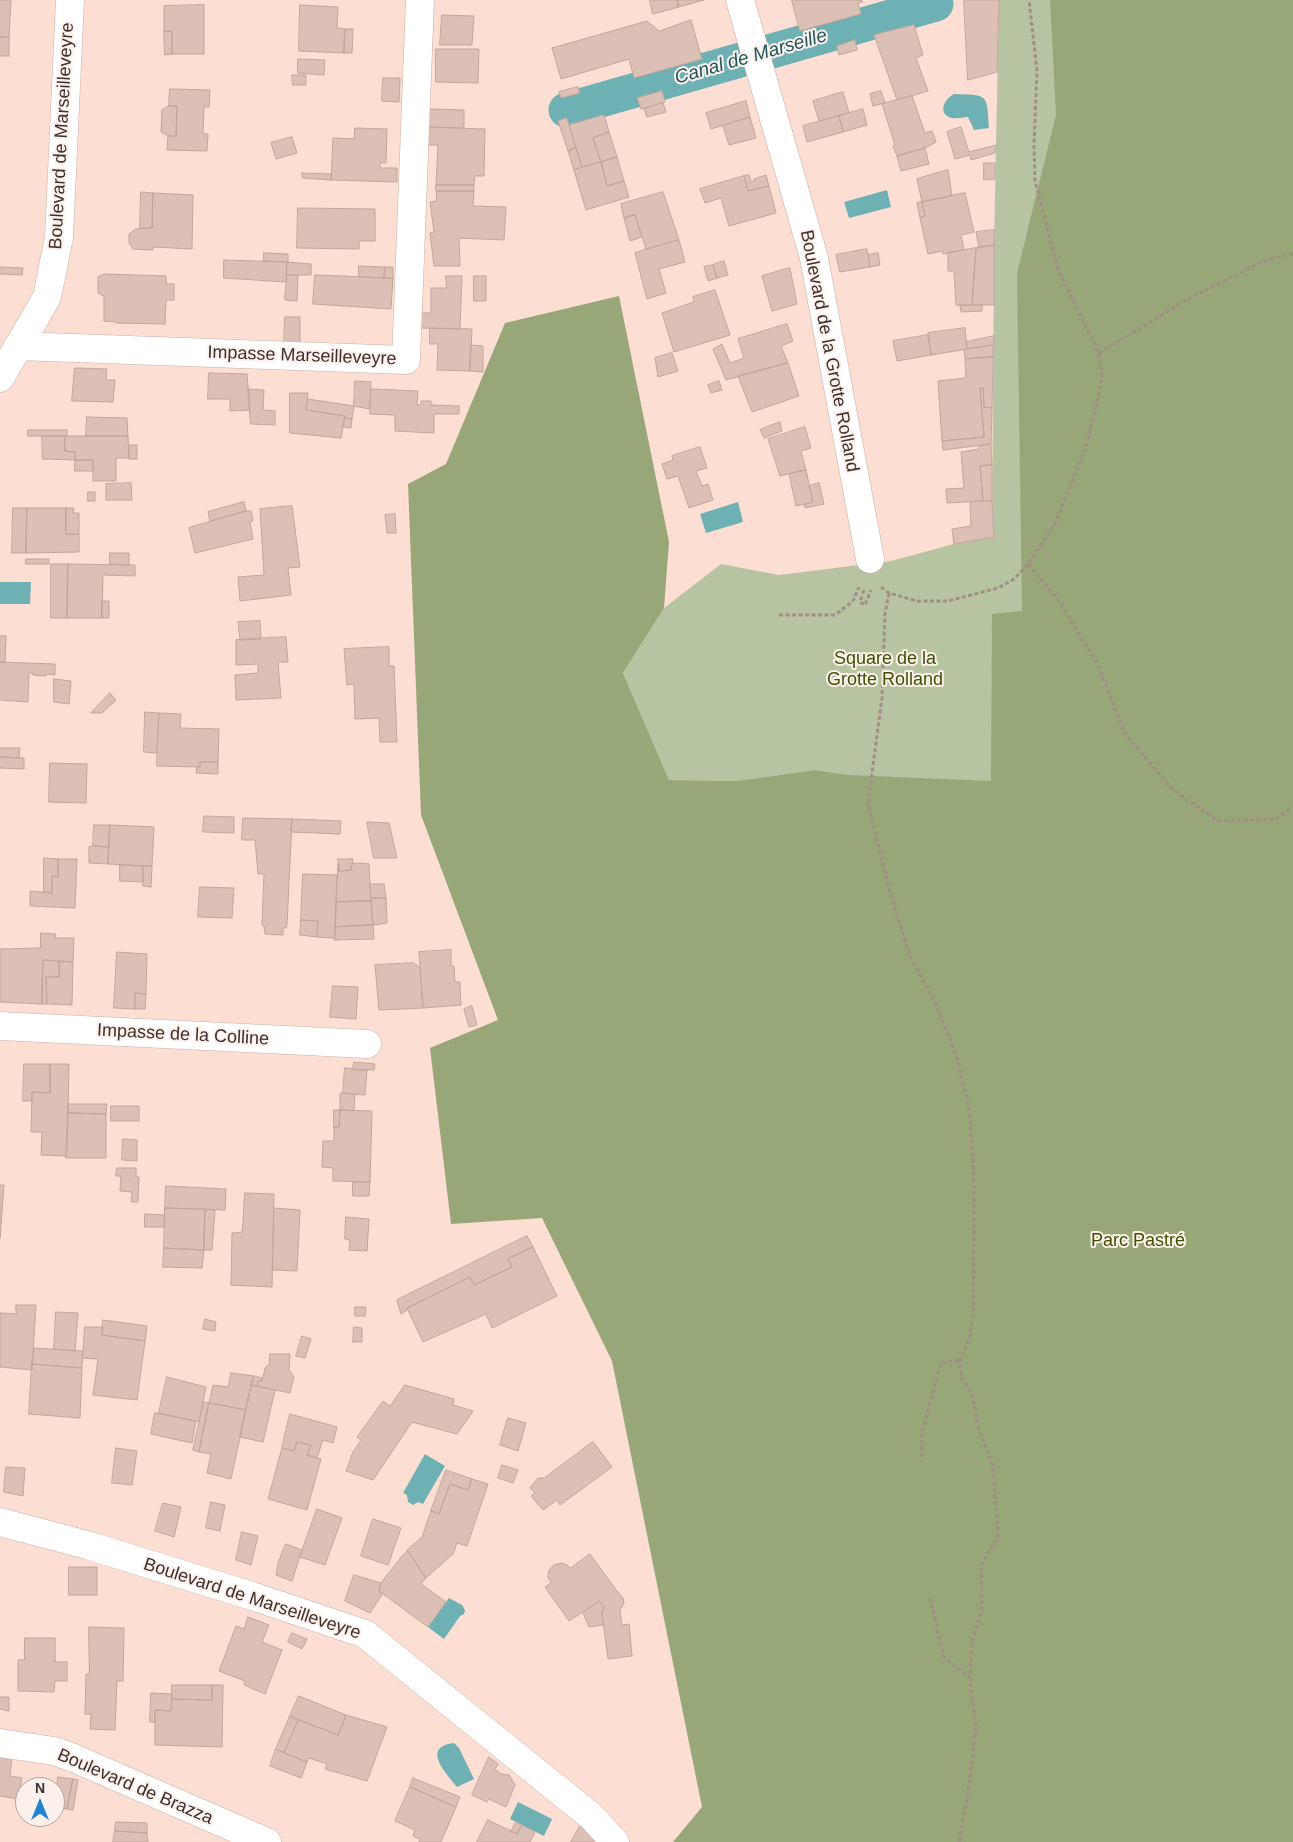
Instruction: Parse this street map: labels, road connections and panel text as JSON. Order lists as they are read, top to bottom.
{
  "streets": {
    "street": [
      "Boulevard de Marseilleveyre",
      "Boulevard de la Grotte Rolland",
      "Impasse Marseilleveyre",
      "Impasse de la Colline",
      "Boulevard de Brazza"
    ]
  },
  "crossings": [
    ["Boulevard de Marseilleveyre", "Impasse Marseilleveyre"]
  ],
  "water": ["Canal de Marseille"],
  "parks": ["Square de la Grotte Rolland", "Parc Pastré"],
  "north": "top"
}
